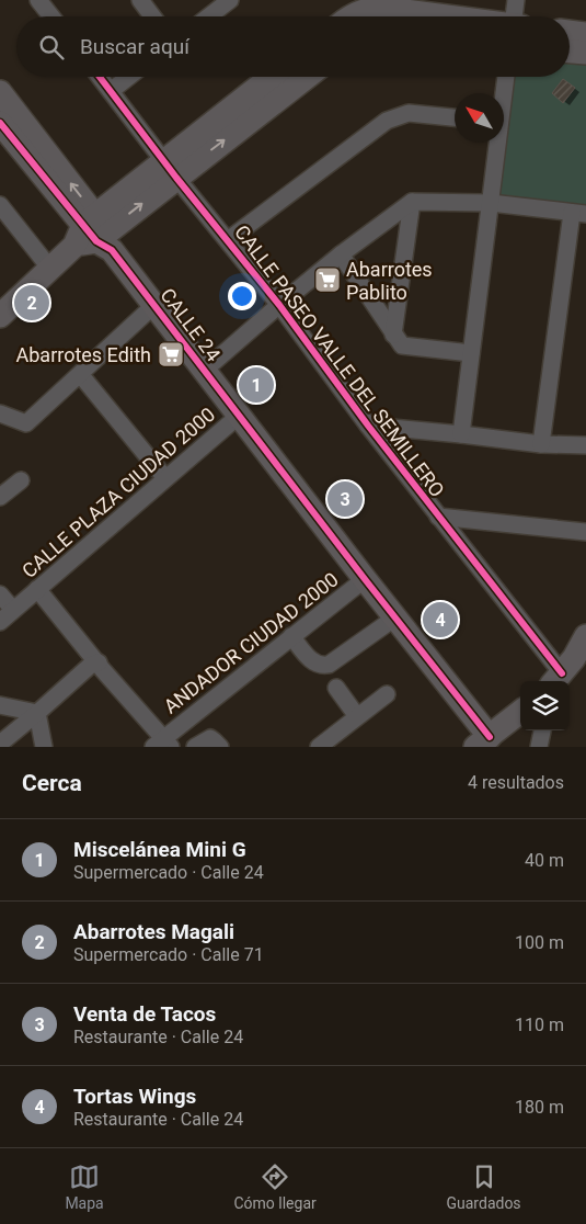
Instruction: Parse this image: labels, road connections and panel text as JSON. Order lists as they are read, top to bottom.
{
  "streets": {
    "street": [
      "CALLE 24",
      "CALLE PASEO VALLE DEL SEMILLERO",
      "CALLE PLAZA CIUDAD 2000",
      "ANDADOR CIUDAD 2000"
    ]
  },
  "crossings": [
    ["CALLE 24", "CALLE PLAZA CIUDAD 2000"],
    ["CALLE 24", "ANDADOR CIUDAD 2000"],
    ["CALLE PLAZA CIUDAD 2000", "ANDADOR CIUDAD 2000"]
  ],
  "places": {
    "supermarket": ["Abarrotes Pablito", "Abarrotes Edith"]
  },
  "north": "top left",
  "page": {
    "search": "Buscar aquí",
    "pins": [
      "2",
      "1",
      "3",
      "4"
    ],
    "heading": ["Cerca", "4 resultados"],
    "list": [
      {
        "mark": "1",
        "name": "Miscelánea Mini G",
        "note": "Supermercado · Calle 24",
        "value": "40 m"
      },
      {
        "mark": "2",
        "name": "Abarrotes Magali",
        "note": "Supermercado · Calle 71",
        "value": "100 m"
      },
      {
        "mark": "3",
        "name": "Venta de Tacos",
        "note": "Restaurante · Calle 24",
        "value": "110 m"
      },
      {
        "mark": "4",
        "name": "Tortas Wings",
        "note": "Restaurante · Calle 24",
        "value": "180 m"
      }
    ],
    "nav": ["Mapa", "Cómo llegar", "Guardados"]
  }
}
